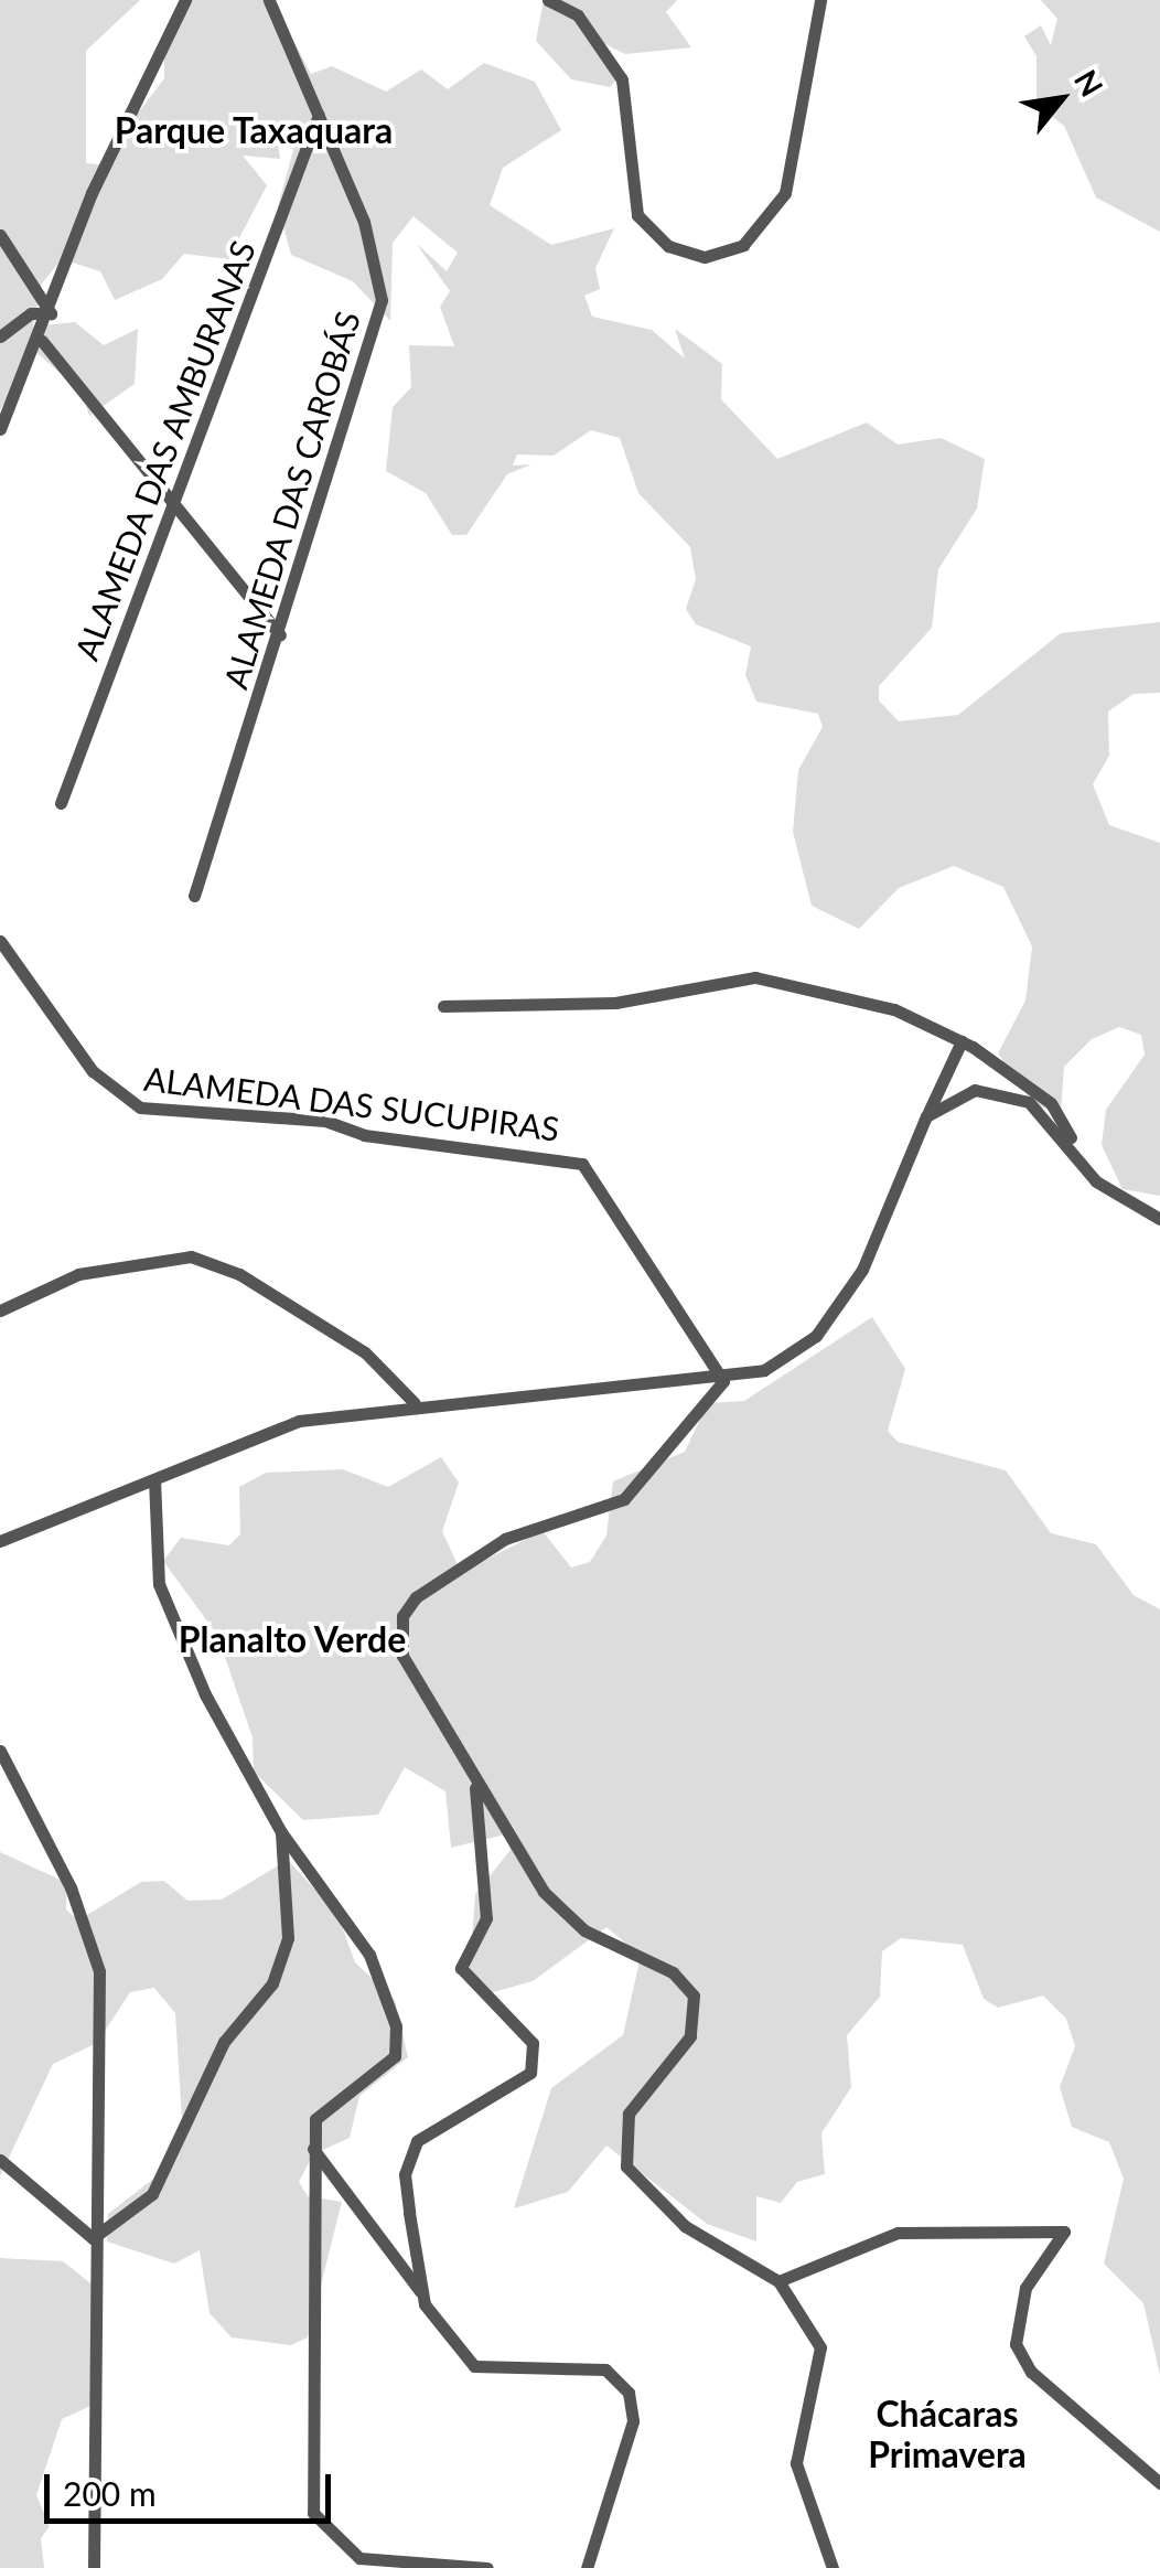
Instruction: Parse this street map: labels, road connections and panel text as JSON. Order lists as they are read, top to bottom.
{
  "streets": {
    "street": ["ALAMEDA DAS AMBURANAS", "ALAMEDA DAS CAROBÁS", "ALAMEDA DAS SUCUPIRAS"]
  },
  "crossings": [
    ["ALAMEDA DAS AMBURANAS", "ALAMEDA DAS CAROBÁS"]
  ],
  "districts": ["Parque Taxaquara", "Planalto Verde", "Chácaras Primavera"],
  "scale_bar": "200 m",
  "north": "top right"
}
